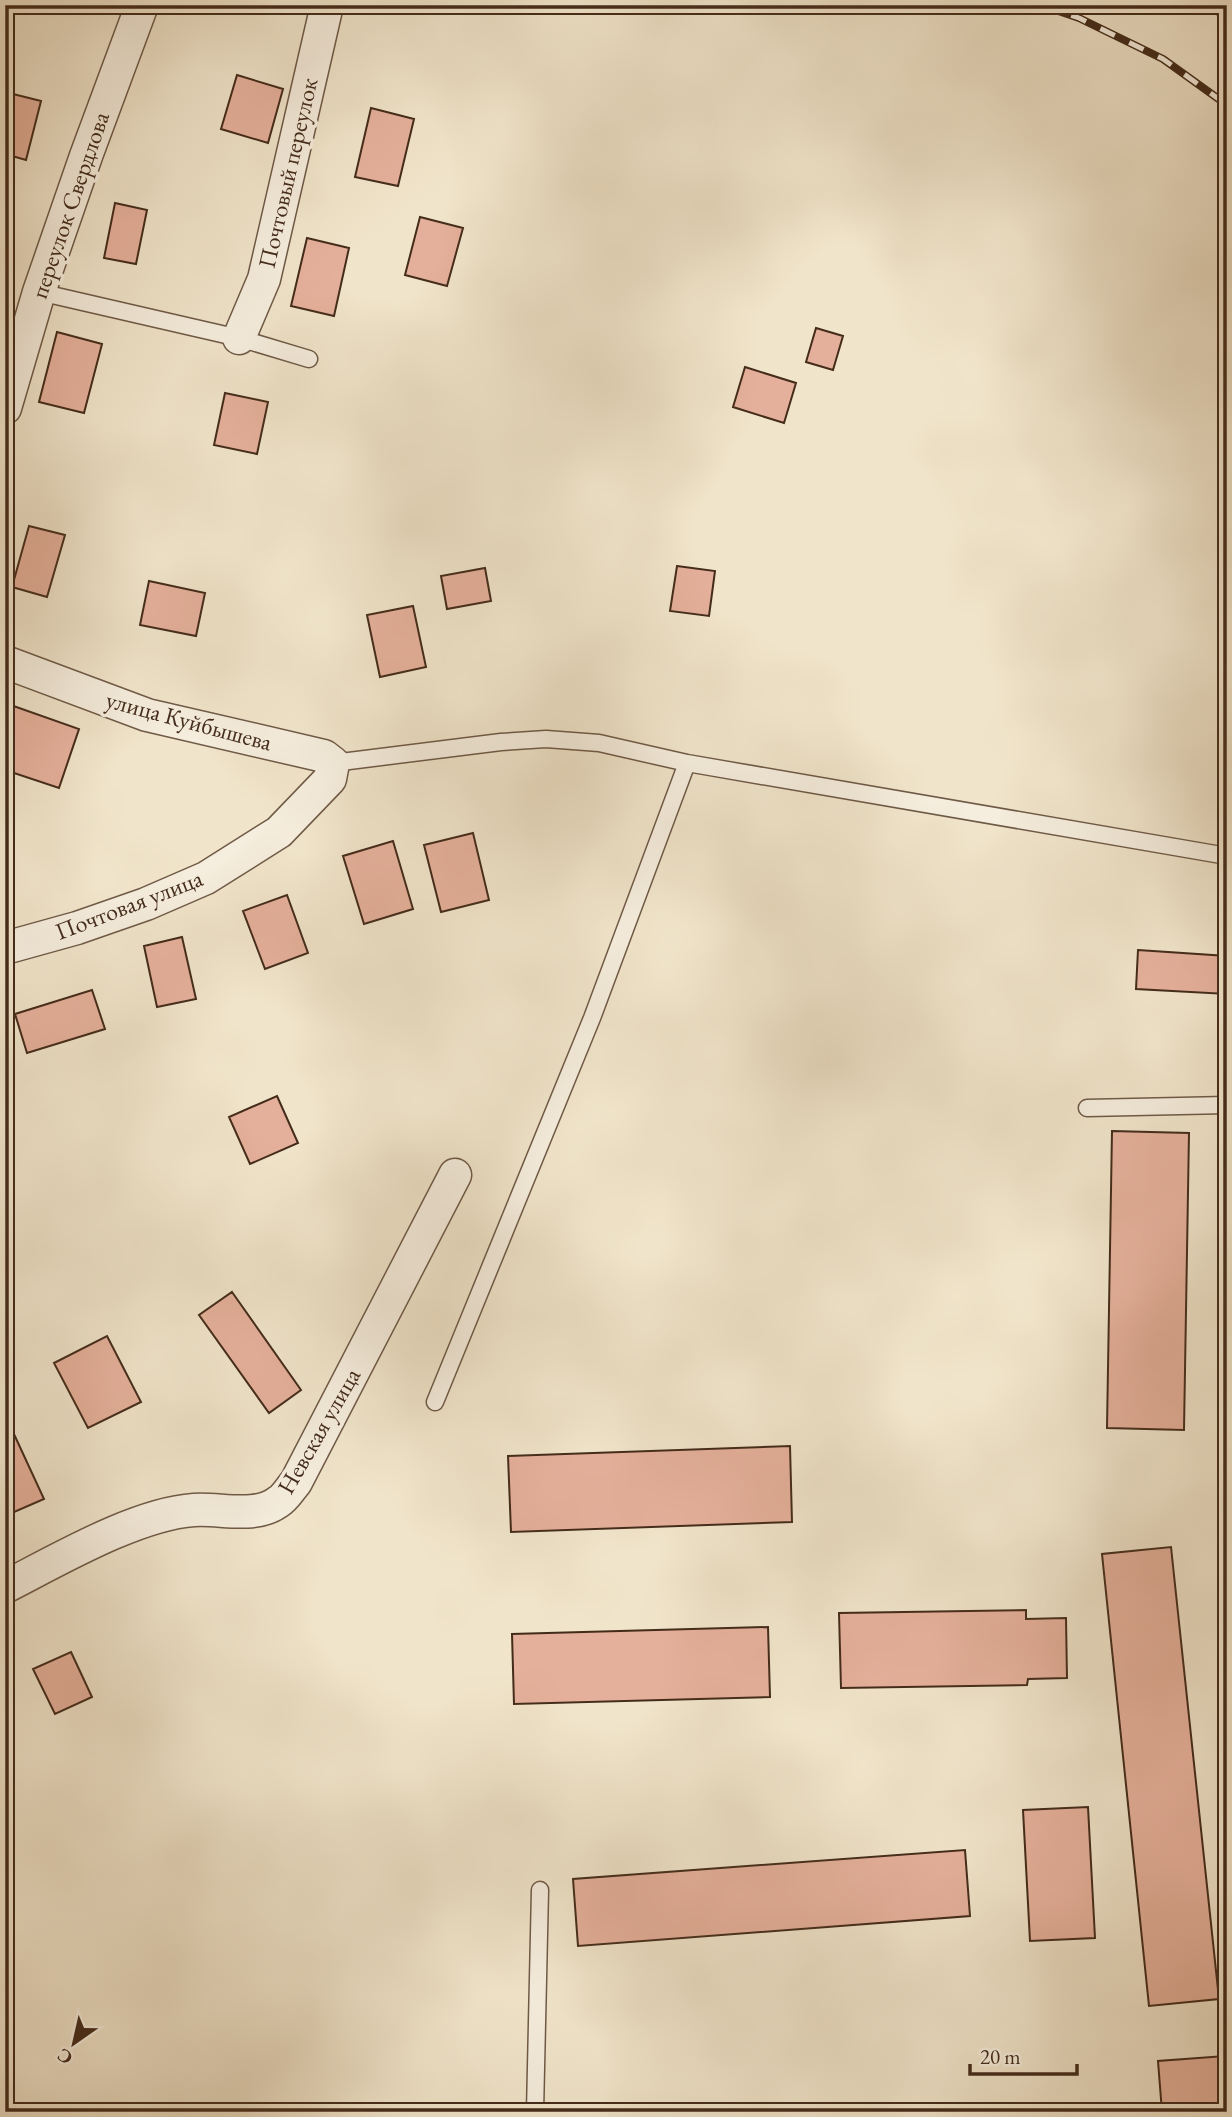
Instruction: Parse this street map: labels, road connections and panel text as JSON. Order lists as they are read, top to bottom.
{
  "streets": {
    "street": [
      "Почтовый переулок",
      "переулок Свердлова",
      "улица Куйбышева",
      "Почтовая улица",
      "Невская улица"
    ]
  },
  "crossings": [
    ["улица Куйбышева", "Почтовая улица"]
  ],
  "scale_bar": "20 m",
  "north": "bottom left"
}
